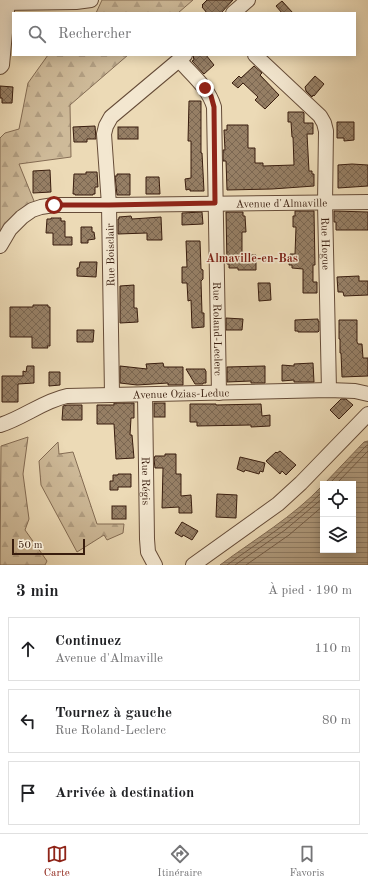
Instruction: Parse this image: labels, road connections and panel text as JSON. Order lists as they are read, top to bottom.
{
  "streets": {
    "street": [
      "Avenue d'Almaville",
      "Rue Hogue",
      "Rue Boisclair",
      "Rue Roland-Leclerc",
      "Avenue Ozias-Leduc",
      "Rue Régis"
    ]
  },
  "crossings": [
    ["Avenue d'Almaville", "Rue Hogue"],
    ["Avenue d'Almaville", "Rue Boisclair"],
    ["Avenue d'Almaville", "Rue Roland-Leclerc"],
    ["Rue Hogue", "Avenue Ozias-Leduc"],
    ["Rue Boisclair", "Rue Roland-Leclerc"],
    ["Rue Boisclair", "Avenue Ozias-Leduc"],
    ["Rue Roland-Leclerc", "Avenue Ozias-Leduc"],
    ["Avenue Ozias-Leduc", "Rue Régis"]
  ],
  "districts": ["Almaville-en-Bas"],
  "scale_bar": "50 m",
  "page": {
    "search": "Rechercher",
    "scale": "50 m",
    "heading": ["3 min", "À pied · 190 m"],
    "list": [
      ["Continuez", "Avenue d'Almaville", "110 m"],
      ["Tournez à gauche", "Rue Roland-Leclerc", "80 m"],
      "Arrivée à destination"
    ],
    "nav": ["Carte", "Itinéraire", "Favoris"]
  }
}
